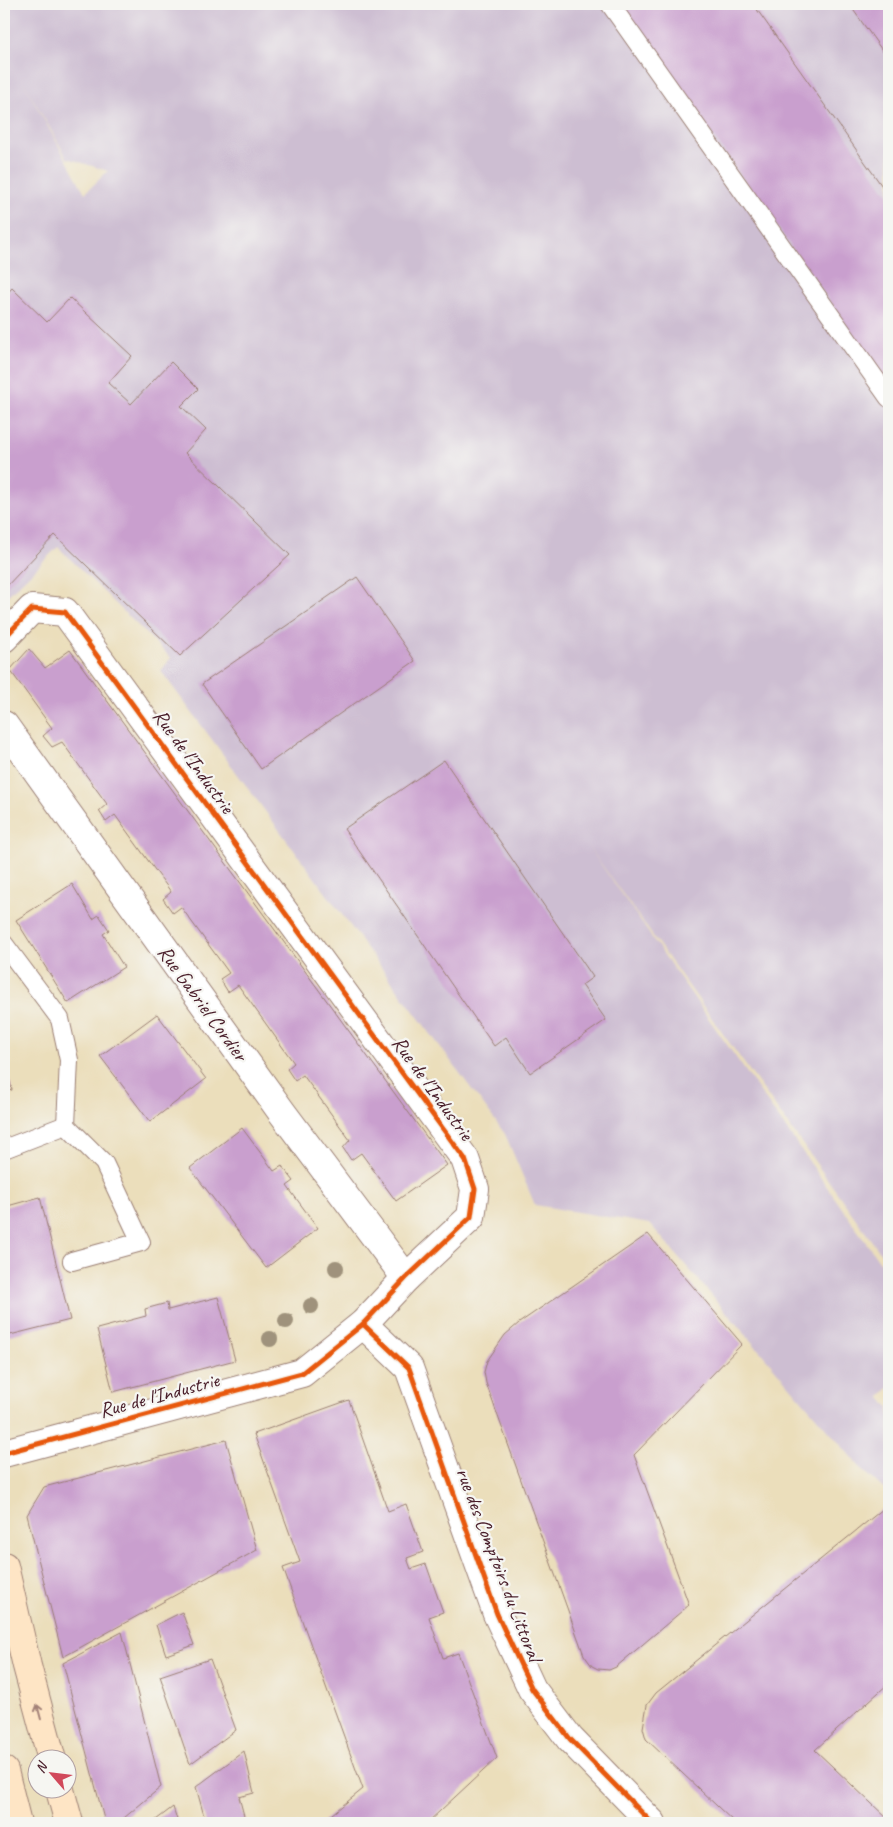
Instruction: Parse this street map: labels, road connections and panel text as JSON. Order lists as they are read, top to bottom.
{
  "streets": {
    "street": ["Rue de l'Industrie", "Rue Gabriel Cordier", "rue des Comptoirs du Littoral"]
  },
  "crossings": [
    ["Rue de l'Industrie", "Rue Gabriel Cordier"],
    ["Rue de l'Industrie", "rue des Comptoirs du Littoral"]
  ],
  "north": "top left"
}
